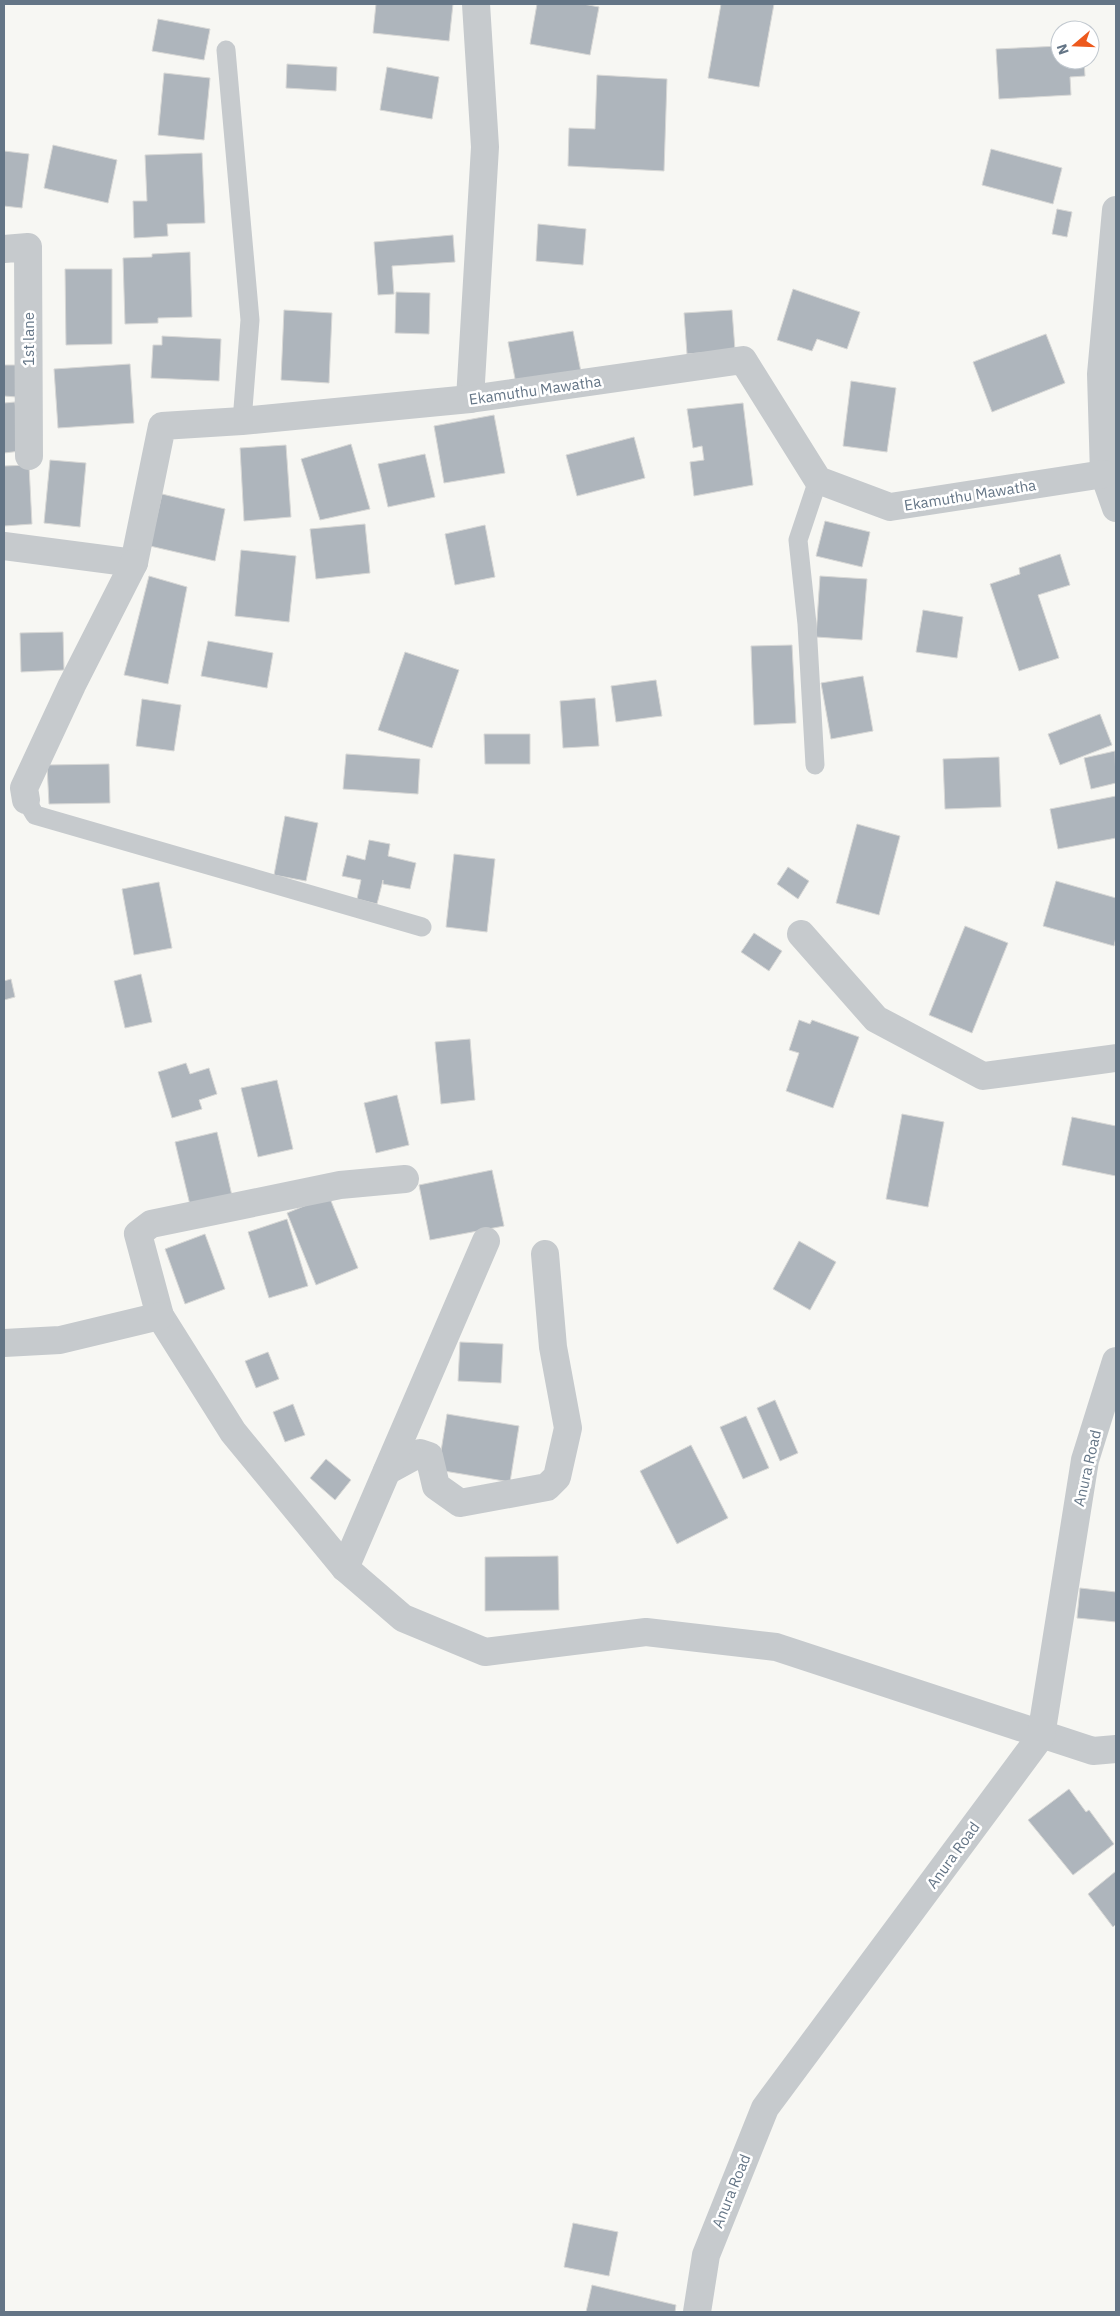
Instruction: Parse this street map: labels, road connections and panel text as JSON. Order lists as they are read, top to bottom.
{
  "streets": {
    "street": ["1st lane", "Ekamuthu Mawatha", "Anura Road"]
  },
  "north": "left"
}
